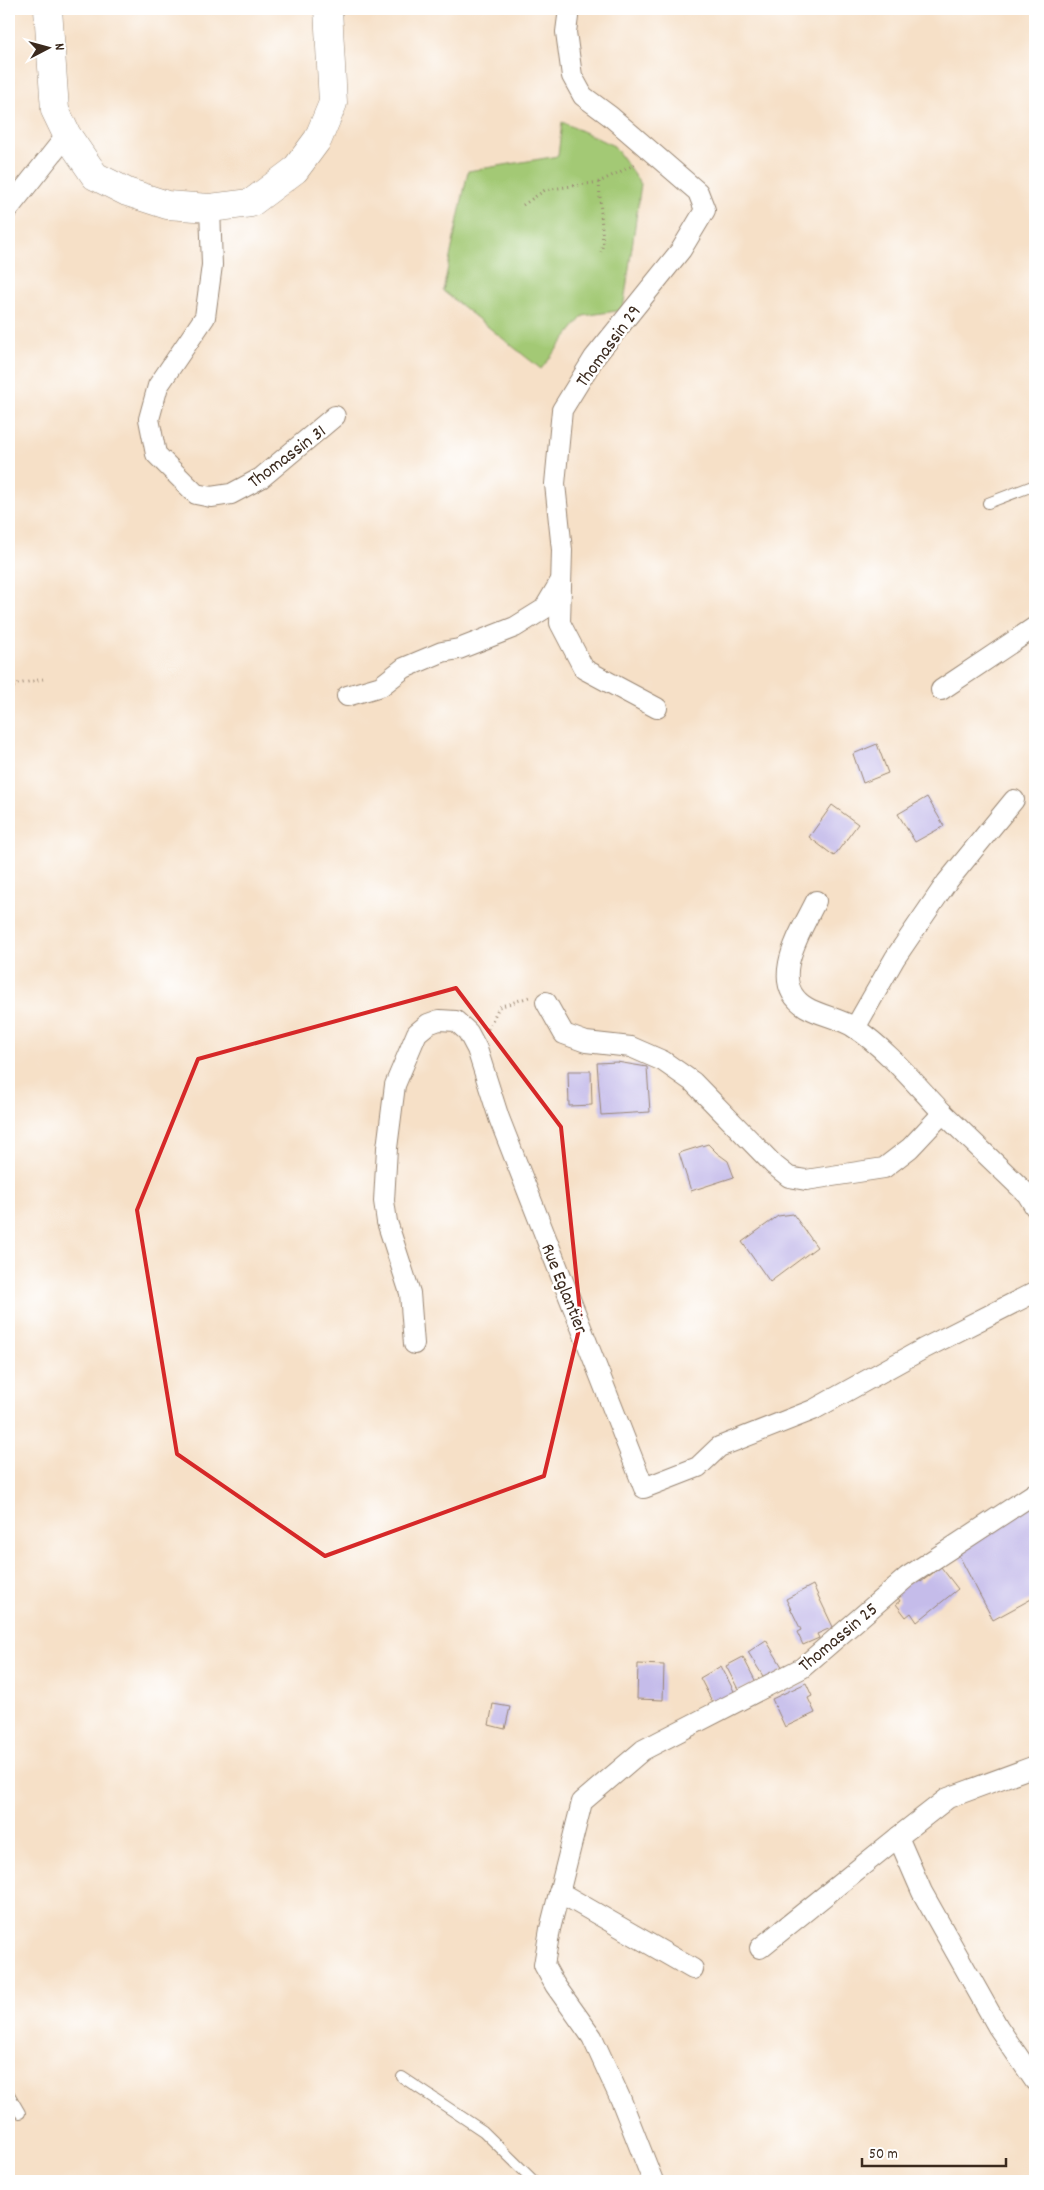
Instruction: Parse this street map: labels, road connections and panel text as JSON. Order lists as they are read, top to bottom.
{
  "streets": {
    "street": [
      "Thomassin 29",
      "Thomassin 31",
      "Rue Eglantier",
      "Thomassin 25"
    ]
  },
  "scale_bar": "50 m",
  "north": "right"
}
